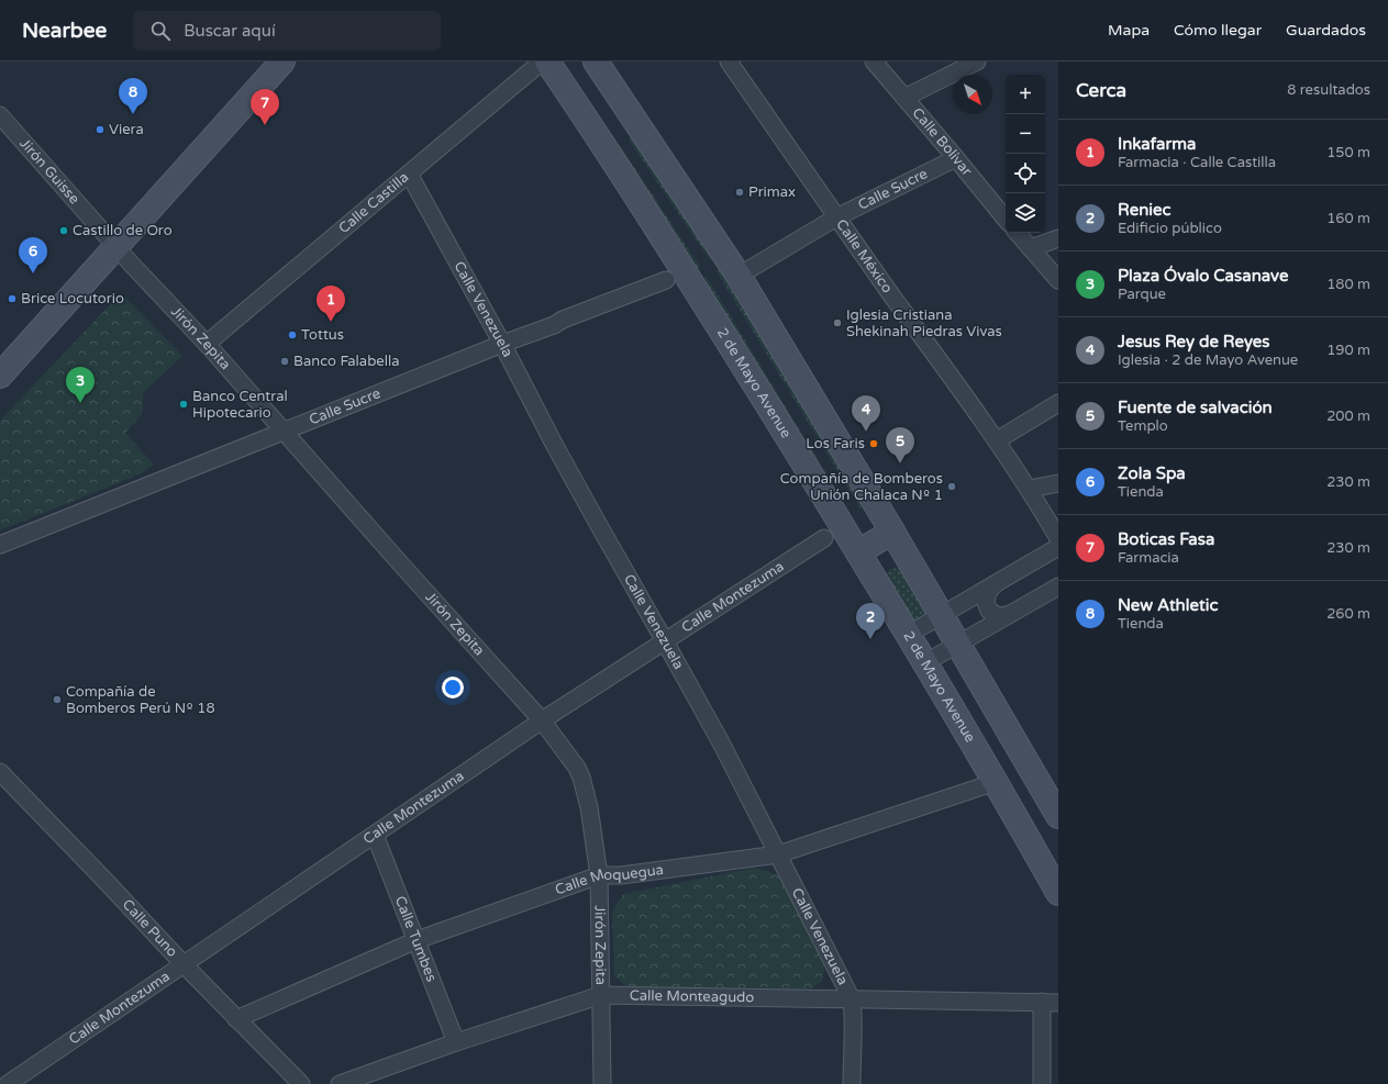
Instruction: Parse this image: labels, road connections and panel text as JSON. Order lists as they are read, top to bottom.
{
  "streets": {
    "main road": ["2 de Mayo Avenue"],
    "street": [
      "Calle Bolívar",
      "Jirón Guisse",
      "Calle Sucre",
      "Calle Castilla",
      "Calle México",
      "Calle Venezuela",
      "Jirón Zepita",
      "Calle Montezuma",
      "Calle Moquegua",
      "Calle Puno",
      "Calle Tumbes",
      "Calle Monteagudo"
    ]
  },
  "crossings": [
    ["Calle Bolívar", "Calle Sucre"],
    ["Jirón Guisse", "Jirón Zepita"],
    ["Calle Sucre", "Calle México"],
    ["Calle Sucre", "Calle Venezuela"],
    ["Calle Sucre", "Jirón Zepita"],
    ["Calle Castilla", "Calle Venezuela"],
    ["Calle Castilla", "Jirón Zepita"],
    ["Calle Venezuela", "Calle Montezuma"],
    ["Calle Venezuela", "Calle Moquegua"],
    ["Calle Venezuela", "Calle Monteagudo"],
    ["Jirón Zepita", "Calle Montezuma"],
    ["Jirón Zepita", "Calle Moquegua"],
    ["Jirón Zepita", "Calle Monteagudo"],
    ["2 de Mayo Avenue", "Calle Moquegua"],
    ["Calle Montezuma", "Calle Puno"],
    ["Calle Montezuma", "Calle Tumbes"],
    ["Calle Moquegua", "Calle Puno"],
    ["Calle Moquegua", "Calle Tumbes"],
    ["Calle Tumbes", "Calle Monteagudo"]
  ],
  "places": [
    "Viera",
    "Primax",
    "Castillo de Oro",
    "Brice Locutorio",
    "Iglesia Cristiana Shekinah Piedras Vivas",
    "Tottus",
    "Banco Falabella",
    "Banco Central Hipotecario",
    "Los Faris",
    "Compañía de Bomberos Unión Chalaca Nº 1",
    "Compañía de Bomberos Perú Nº 18"
  ],
  "north": "bottom right",
  "page": {
    "header": "Nearbee",
    "search": "Buscar aquí",
    "nav": ["Mapa", "Cómo llegar", "Guardados"],
    "heading": ["Cerca", "8 resultados"],
    "map_buttons": ["+", "−"],
    "pins": [
      "8",
      "7",
      "6",
      "1",
      "3",
      "4",
      "5",
      "2"
    ],
    "list": [
      {
        "mark": "1",
        "name": "Inkafarma",
        "note": "Farmacia · Calle Castilla",
        "value": "150 m"
      },
      {
        "mark": "2",
        "name": "Reniec",
        "note": "Edificio público",
        "value": "160 m"
      },
      {
        "mark": "3",
        "name": "Plaza Óvalo Casanave",
        "note": "Parque",
        "value": "180 m"
      },
      {
        "mark": "4",
        "name": "Jesus Rey de Reyes",
        "note": "Iglesia · 2 de Mayo Avenue",
        "value": "190 m"
      },
      {
        "mark": "5",
        "name": "Fuente de salvación",
        "note": "Templo",
        "value": "200 m"
      },
      {
        "mark": "6",
        "name": "Zola Spa",
        "note": "Tienda",
        "value": "230 m"
      },
      {
        "mark": "7",
        "name": "Boticas Fasa",
        "note": "Farmacia",
        "value": "230 m"
      },
      {
        "mark": "8",
        "name": "New Athletic",
        "note": "Tienda",
        "value": "260 m"
      }
    ]
  }
}
